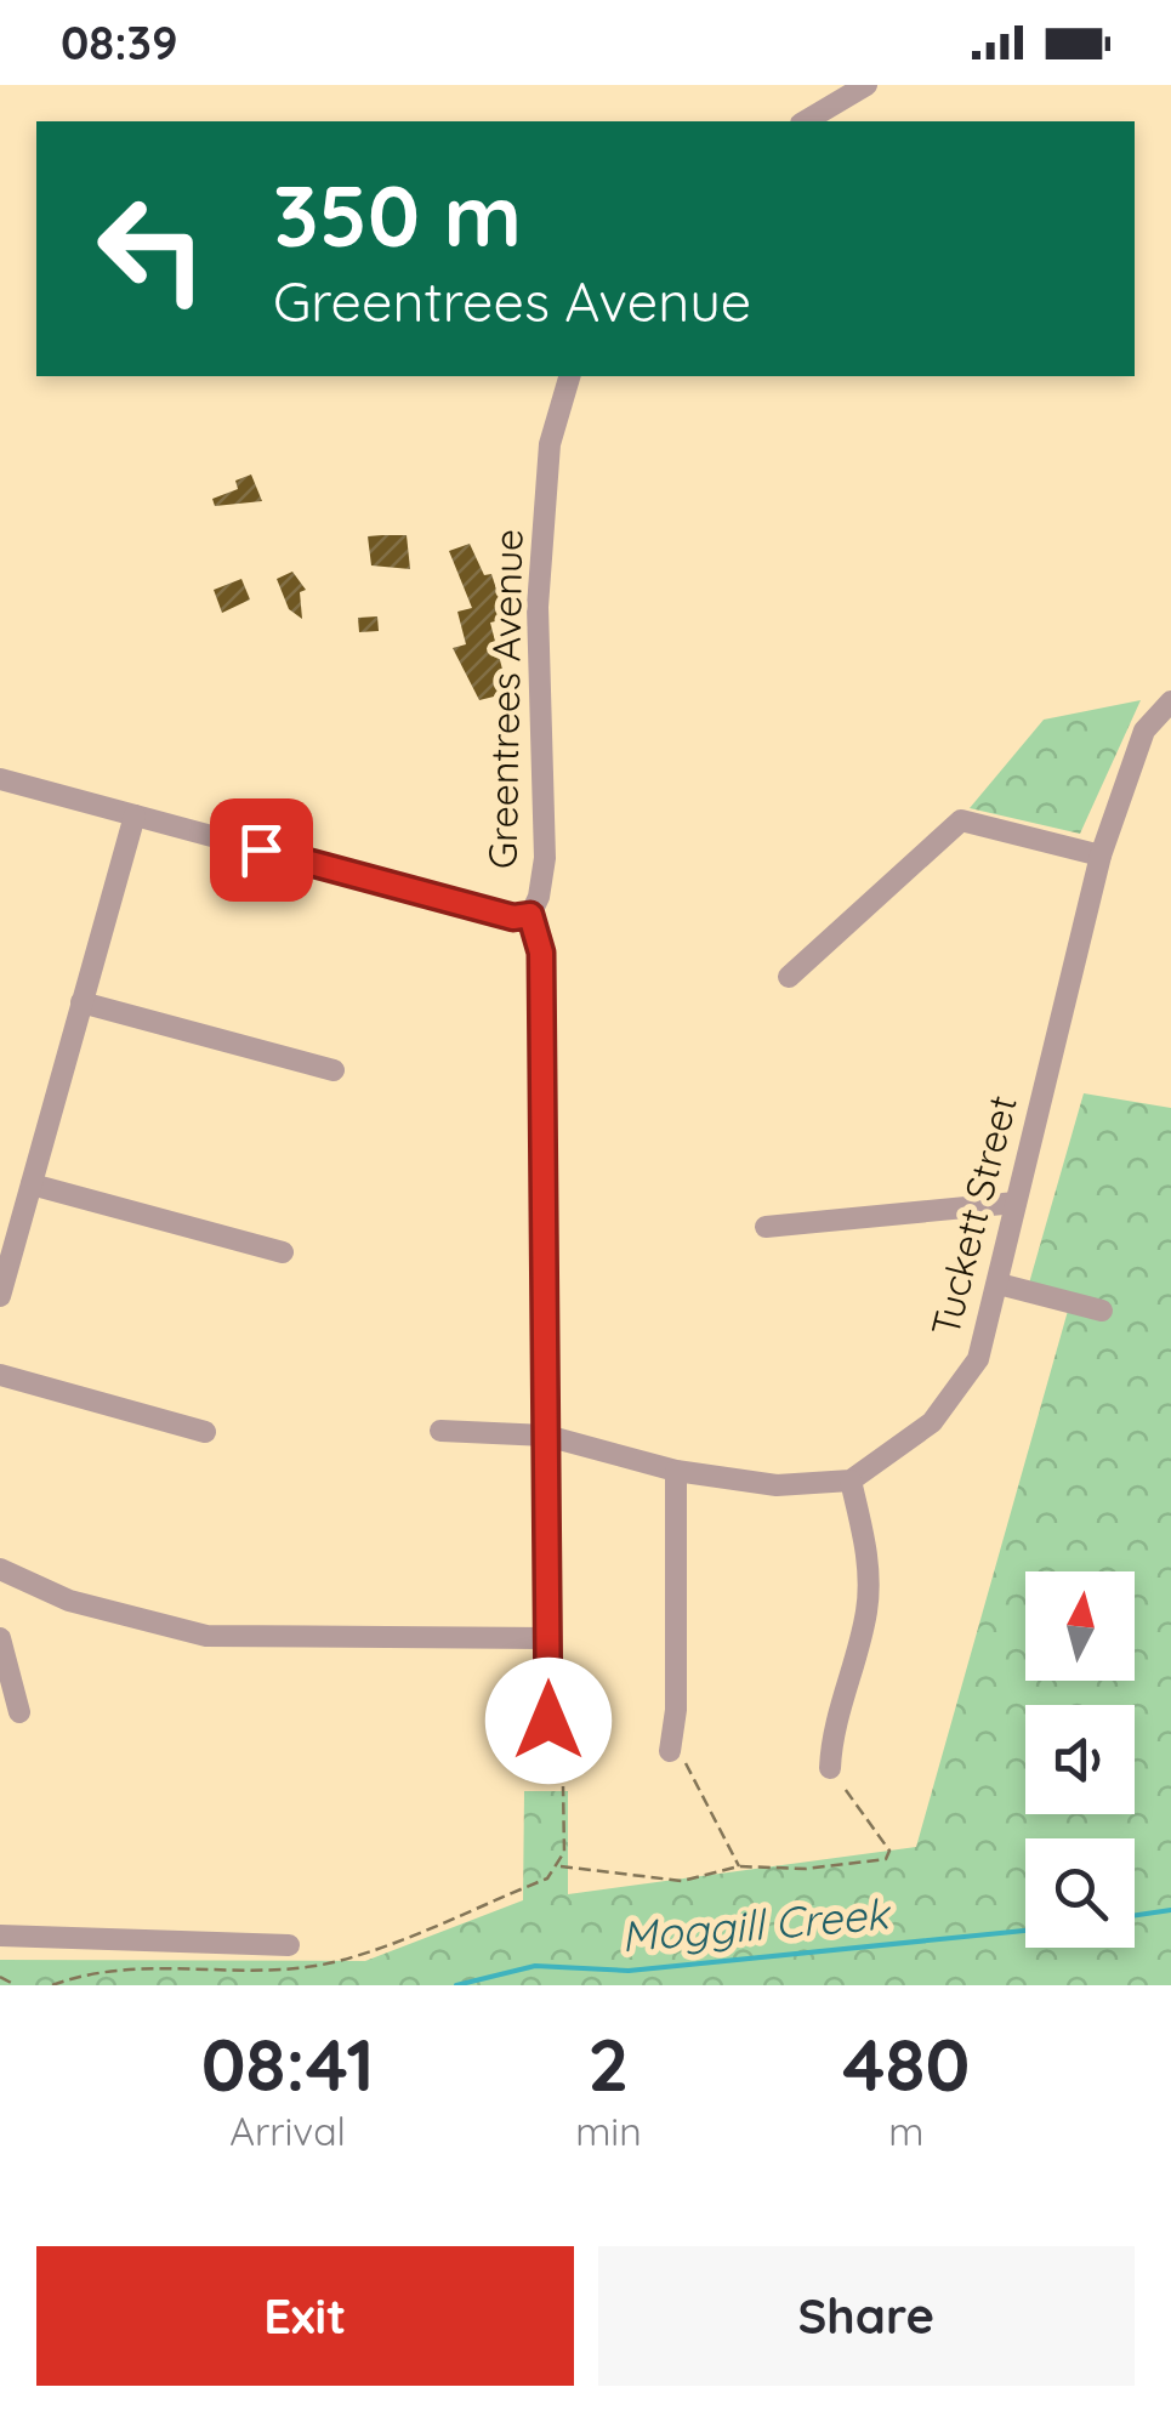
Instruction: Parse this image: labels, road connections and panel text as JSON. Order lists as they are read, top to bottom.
{
  "streets": {
    "street": ["Greentrees Avenue", "Tuckett Street"]
  },
  "water": ["Moggill Creek"],
  "north": "top",
  "page": {
    "status": "08:39",
    "turn": ["350 m", "Greentrees Avenue"],
    "eta": [
      "08:41",
      "Arrival",
      "2",
      "min",
      "480",
      "m"
    ],
    "buttons": ["Exit", "Share"]
  }
}
